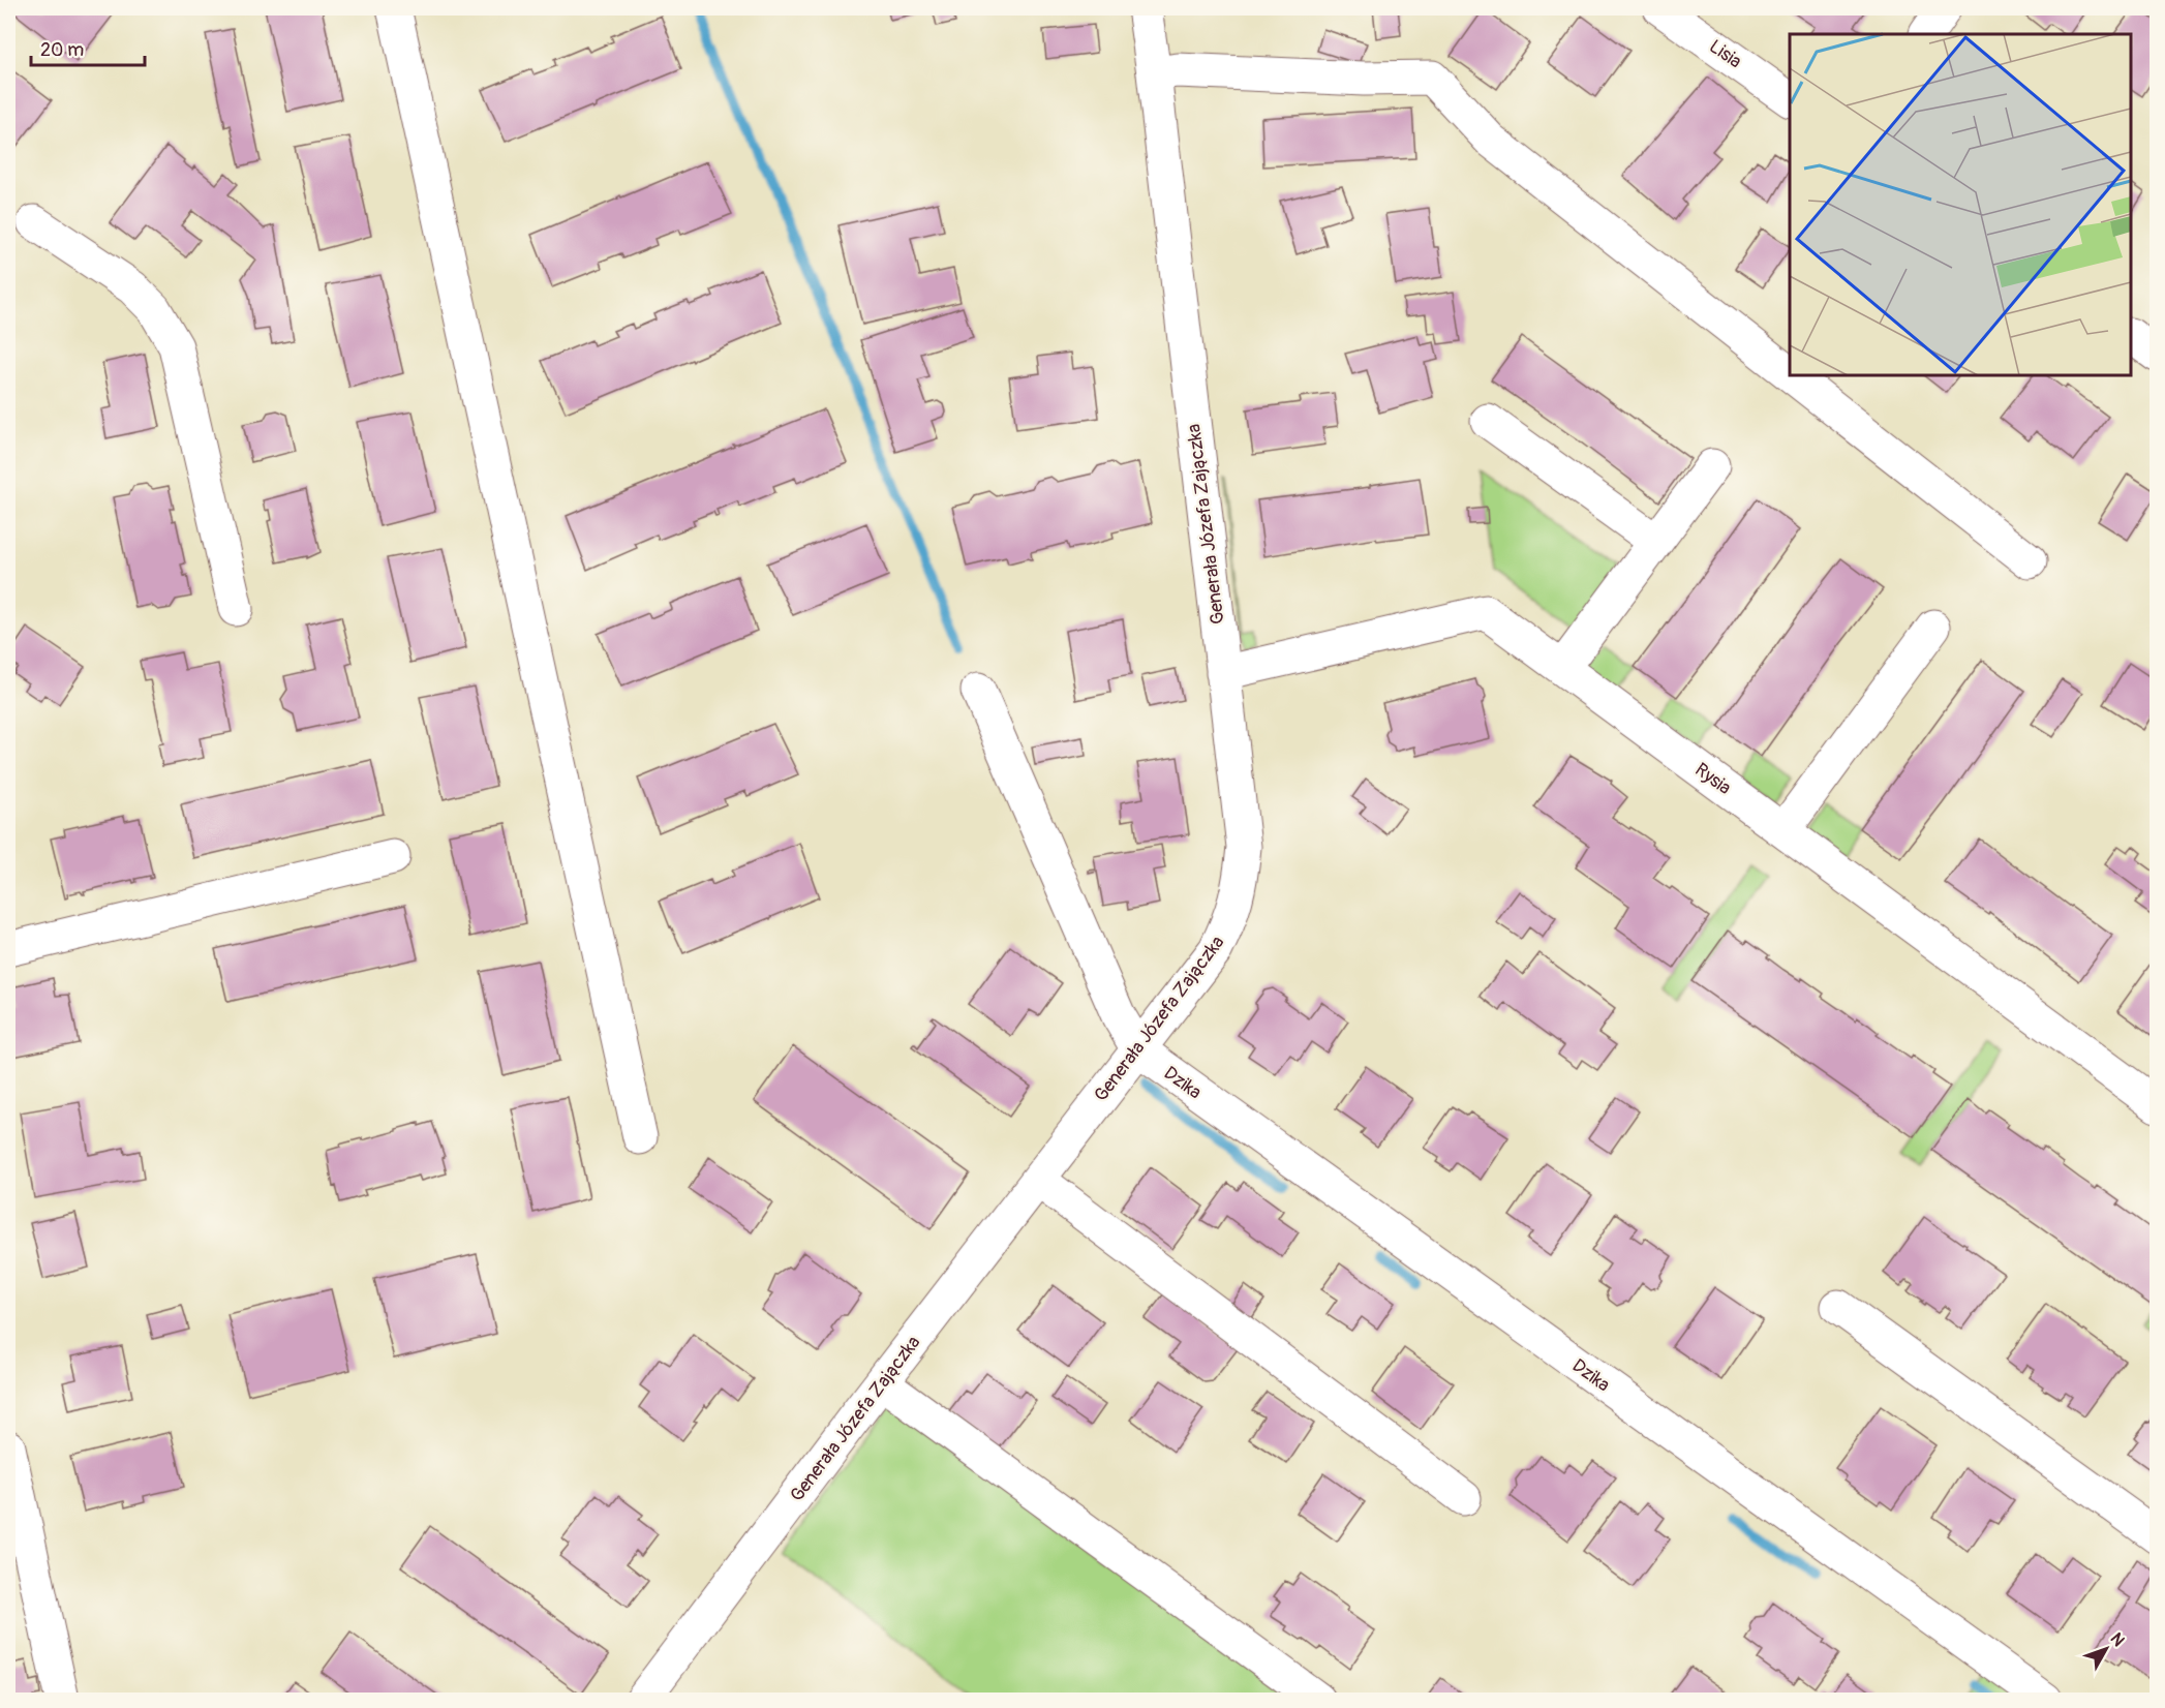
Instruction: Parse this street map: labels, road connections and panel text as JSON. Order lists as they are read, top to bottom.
{
  "streets": {
    "street": [
      "Lisia",
      "Generała Józefa Zajączka",
      "Rysia",
      "Dzika"
    ]
  },
  "crossings": [
    ["Generała Józefa Zajączka", "Rysia"],
    ["Generała Józefa Zajączka", "Dzika"]
  ],
  "scale_bar": "20 m",
  "north": "top right"
}
